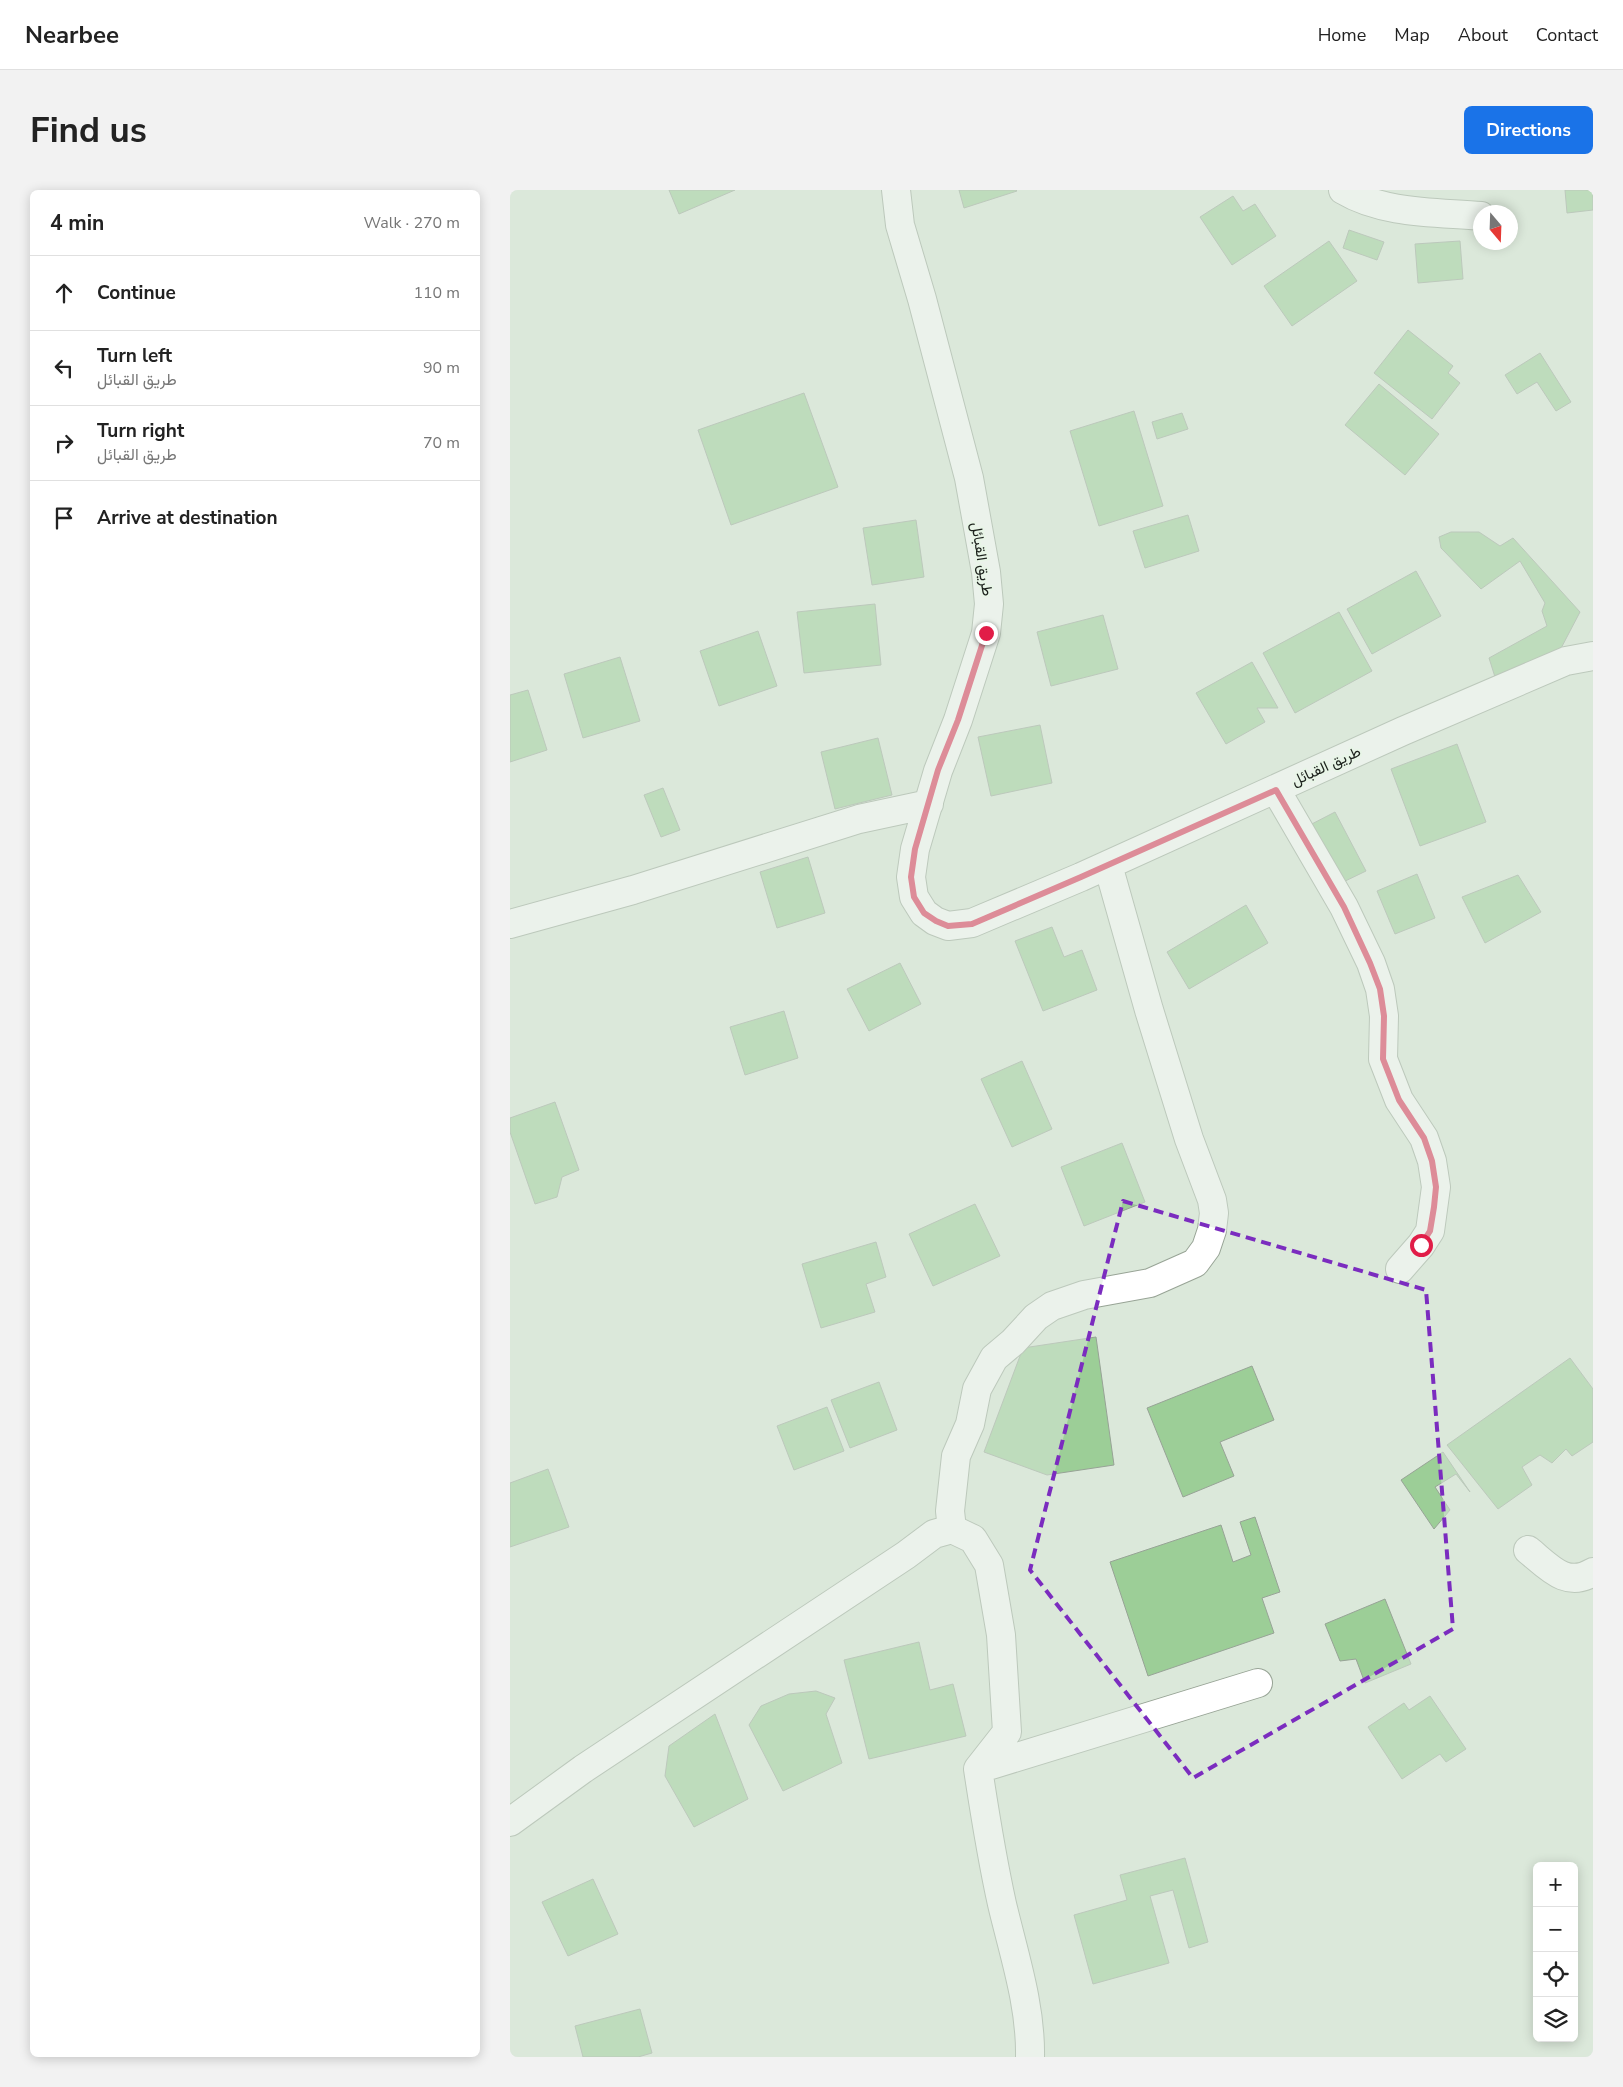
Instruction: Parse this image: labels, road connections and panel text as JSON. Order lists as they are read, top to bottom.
{
  "streets": {
    "street": ["طريق القبائل"]
  },
  "north": "bottom",
  "page": {
    "header": "Nearbee",
    "nav": [
      "Home",
      "Map",
      "About",
      "Contact"
    ],
    "buttons": "Directions",
    "title": "Find us",
    "heading": ["4 min", "Walk · 270 m"],
    "list": [
      ["Continue", "110 m"],
      ["Turn left", "طريق القبائل", "90 m"],
      ["Turn right", "طريق القبائل", "70 m"],
      "Arrive at destination"
    ],
    "map_buttons": ["+", "−"]
  }
}
